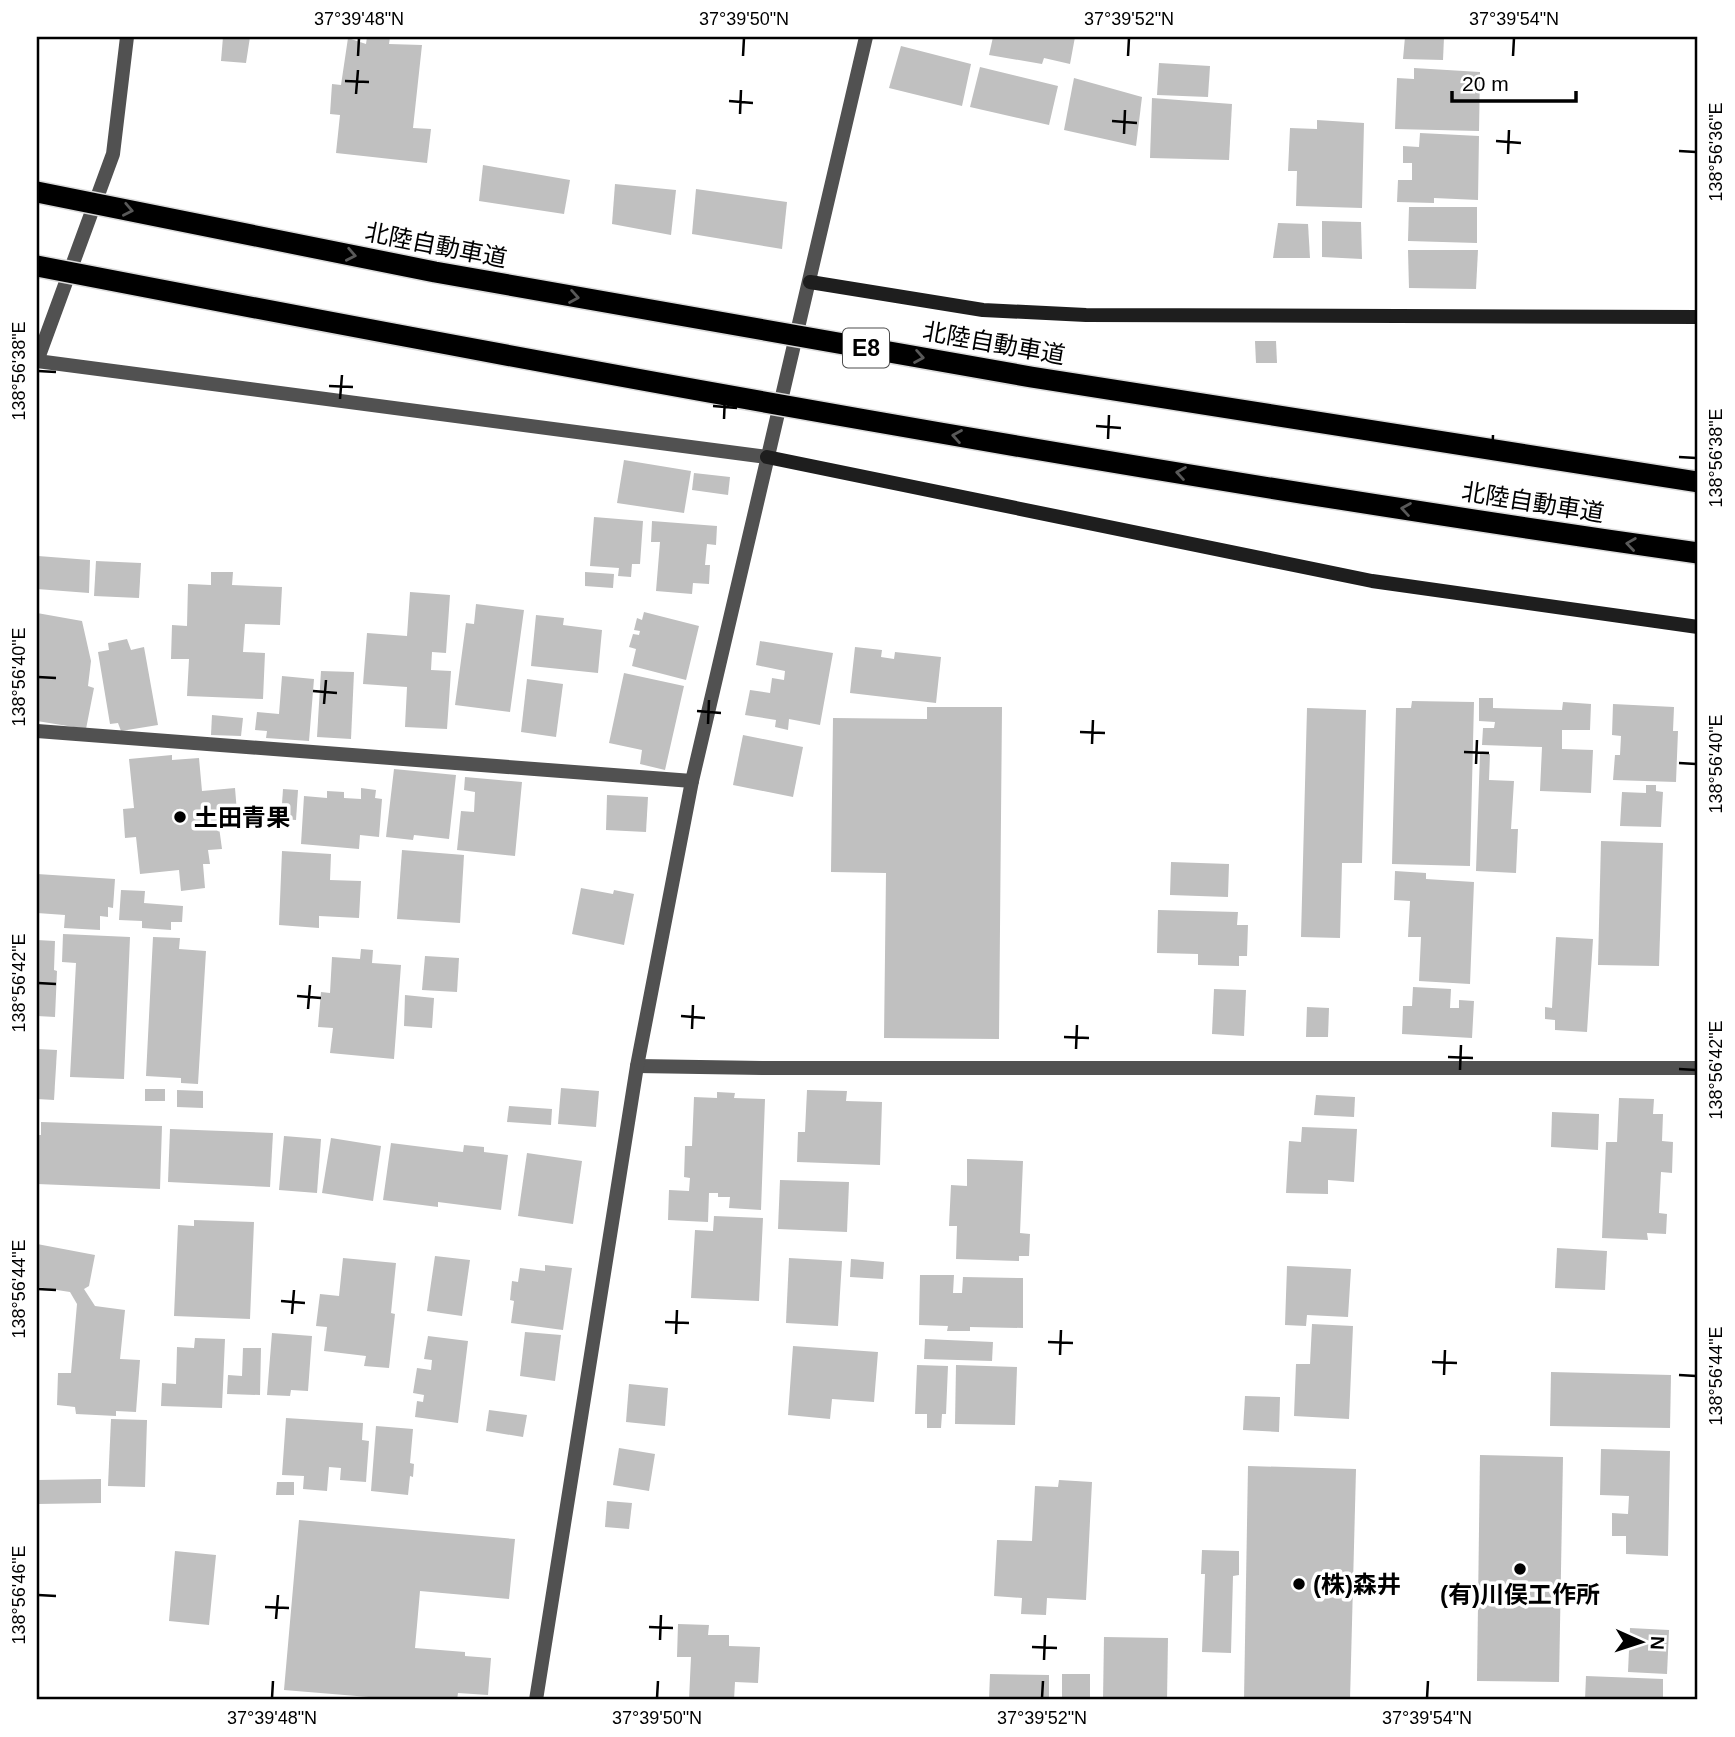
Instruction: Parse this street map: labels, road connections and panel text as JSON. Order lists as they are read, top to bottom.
{
  "streets": {
    "highway": ["北陸自動車道", "E8"]
  },
  "places": ["土田青果", "(有)川俣工作所", "(株)森井"],
  "scale_bar": "20 m",
  "north": "right",
  "coordinates": [
    "37°39'48\"N",
    "37°39'50\"N",
    "37°39'52\"N",
    "37°39'54\"N",
    "138°56'36\"E",
    "138°56'38\"E",
    "138°56'40\"E",
    "138°56'42\"E",
    "138°56'44\"E",
    "138°56'46\"E"
  ]
}
